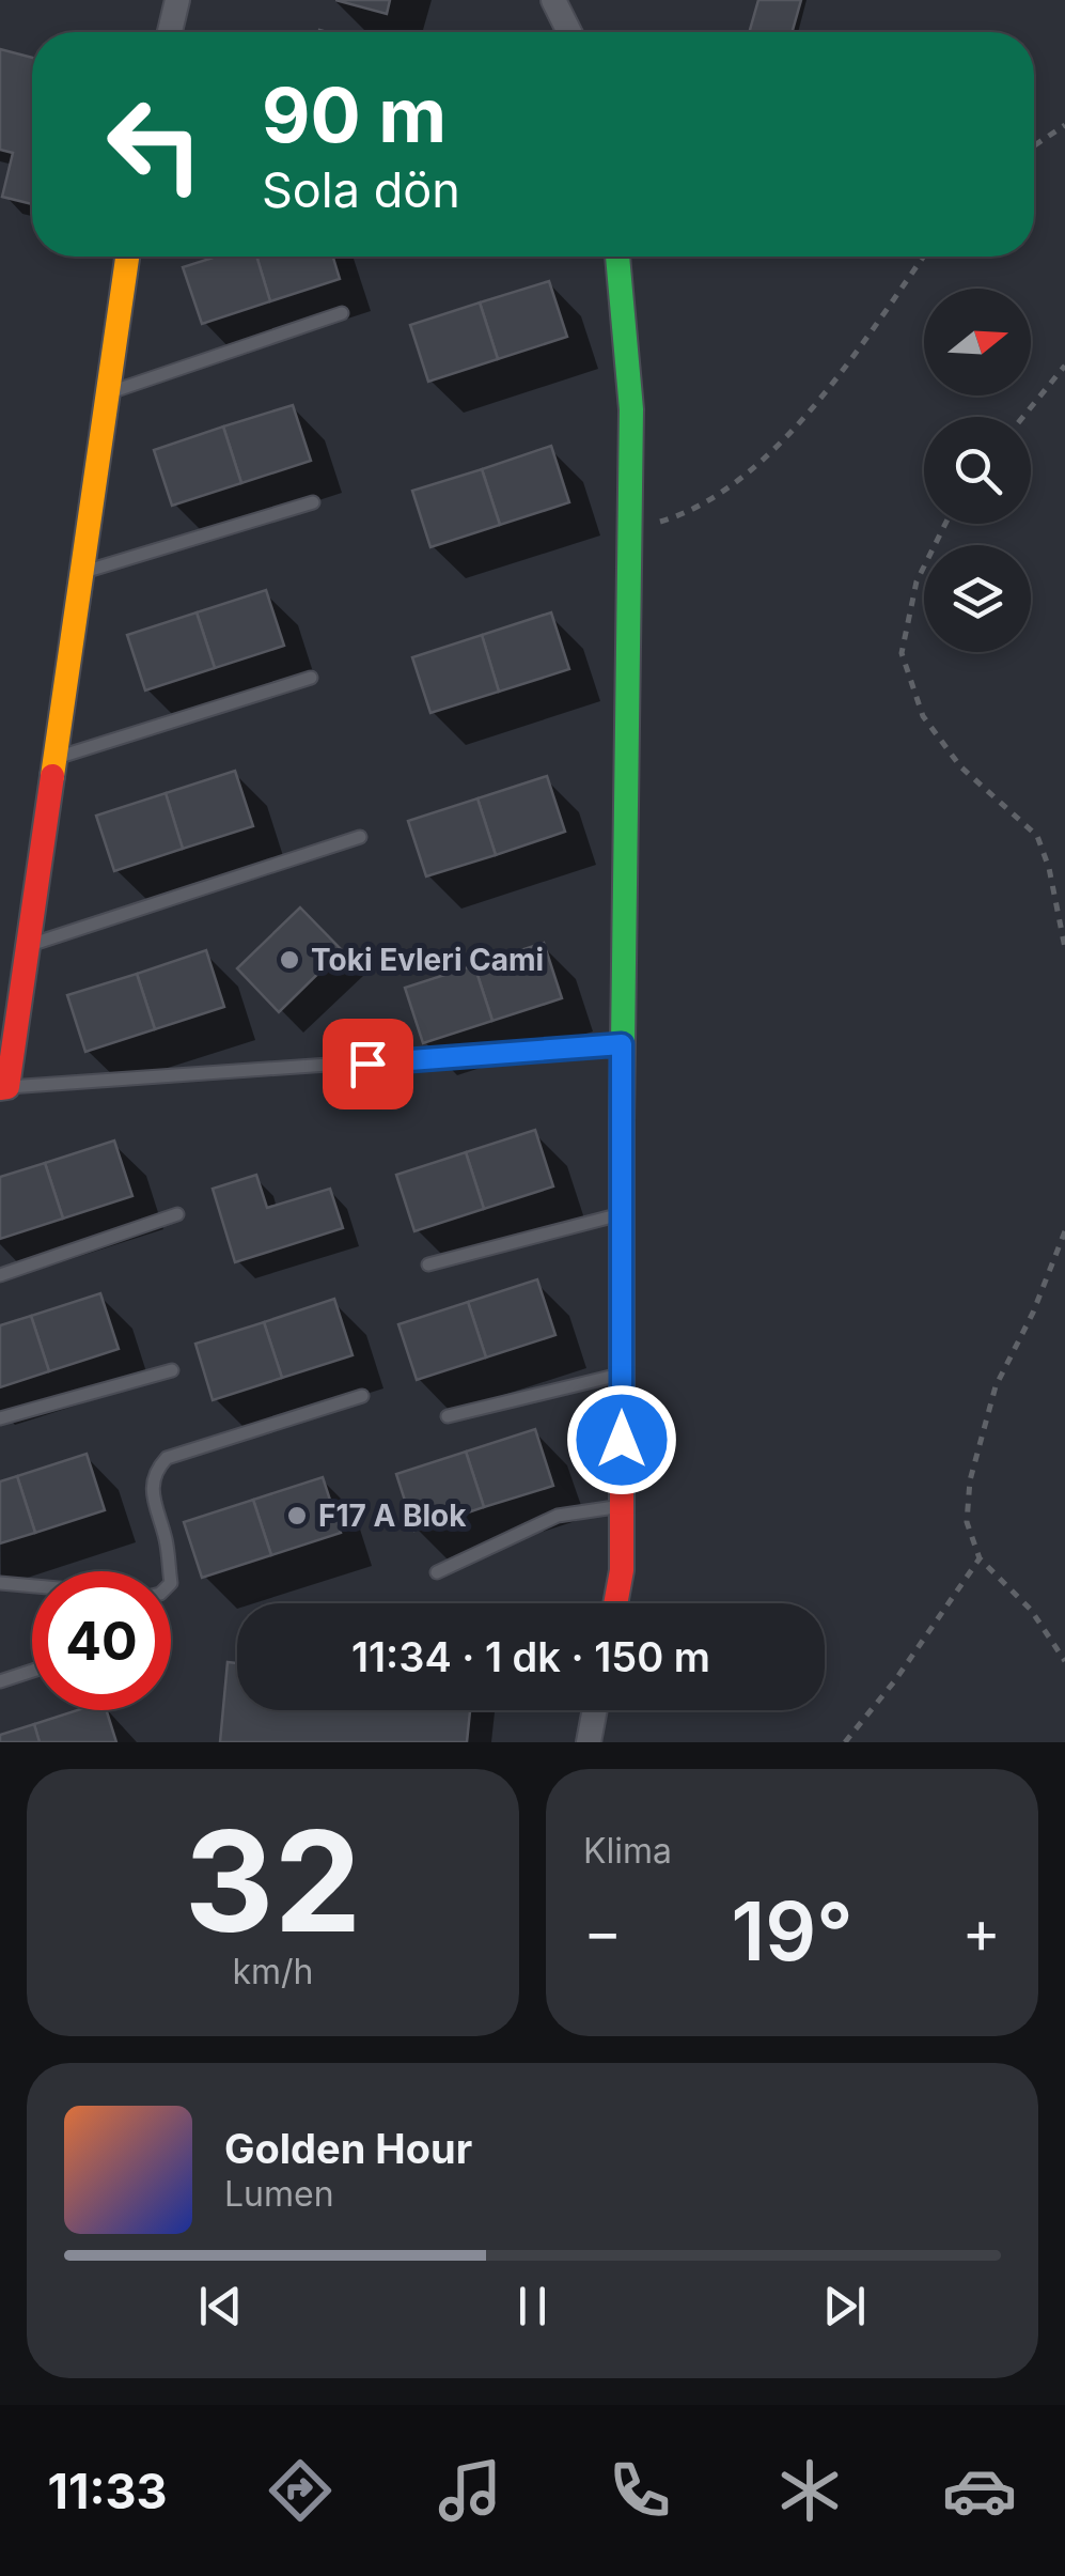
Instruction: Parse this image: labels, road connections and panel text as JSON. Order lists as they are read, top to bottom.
{
  "places": ["Toki Evleri Cami", "F17 A Blok"],
  "north": "right",
  "page": {
    "turn": ["90 m", "Sola dön"],
    "limit": "40",
    "trip": "11:34 · 1 dk · 150 m",
    "tile": [
      ["32", "km/h"],
      "Klima"
    ],
    "heat": ["−", "19°", "+"],
    "song": ["Golden Hour", "Lumen"],
    "tabs": "11:33"
  }
}
